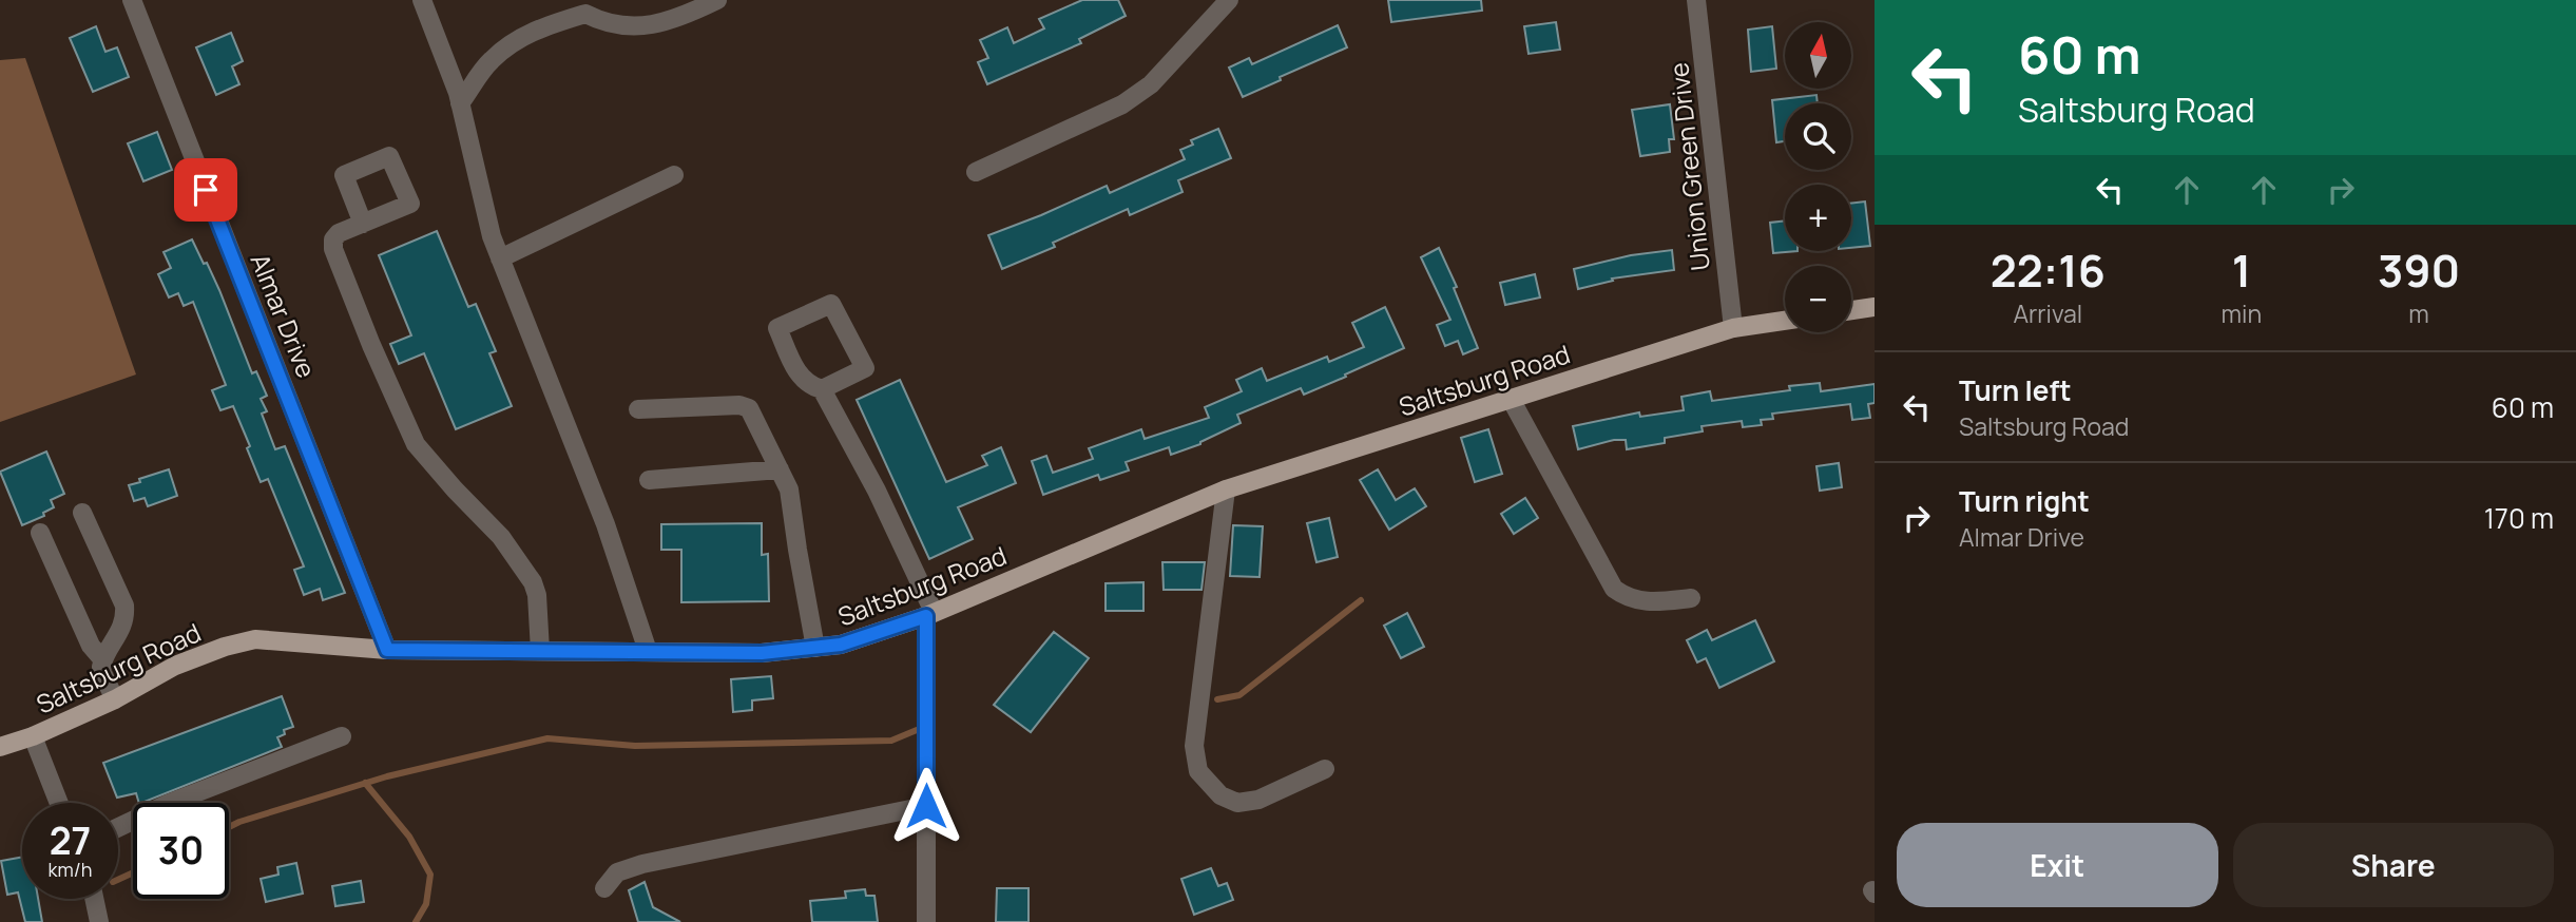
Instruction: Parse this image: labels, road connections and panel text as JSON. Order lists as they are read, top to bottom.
{
  "streets": {
    "main road": ["Saltsburg Road"],
    "street": ["Union Green Drive", "Almar Drive"]
  },
  "crossings": [
    ["Union Green Drive", "Saltsburg Road"],
    ["Almar Drive", "Saltsburg Road"]
  ],
  "north": "top",
  "page": {
    "turn": ["60 m", "Saltsburg Road"],
    "map_buttons": ["+", "−"],
    "eta": [
      "22:16",
      "Arrival",
      "1",
      "min",
      "390",
      "m"
    ],
    "list": [
      {
        "name": "Turn left",
        "note": "Saltsburg Road",
        "value": "60 m"
      },
      {
        "name": "Turn right",
        "note": "Almar Drive",
        "value": "170 m"
      }
    ],
    "speed": "27 km/h",
    "limit": "30",
    "buttons": ["Exit", "Share"]
  }
}
